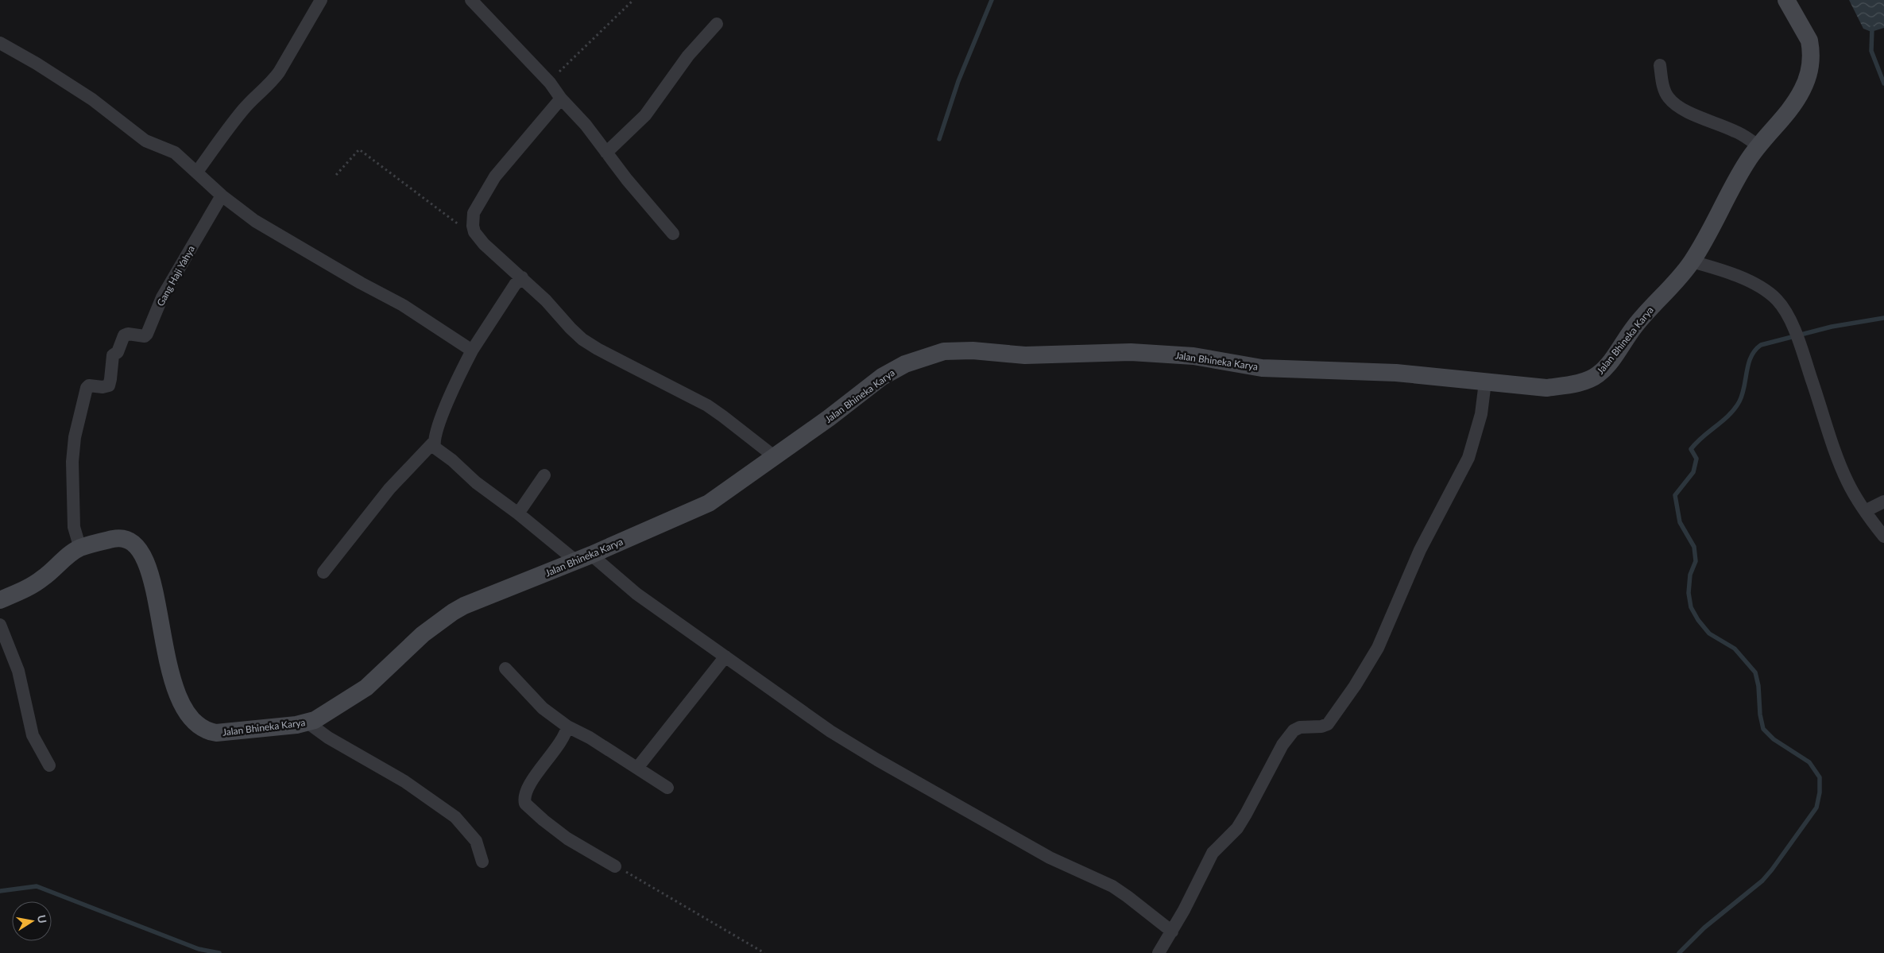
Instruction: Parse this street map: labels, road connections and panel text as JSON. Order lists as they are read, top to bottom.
{
  "streets": {
    "street": ["Gang Haji Yahya", "Jalan Bhineka Karya"]
  },
  "crossings": [
    ["Gang Haji Yahya", "Jalan Bhineka Karya"]
  ],
  "north": "right"
}
